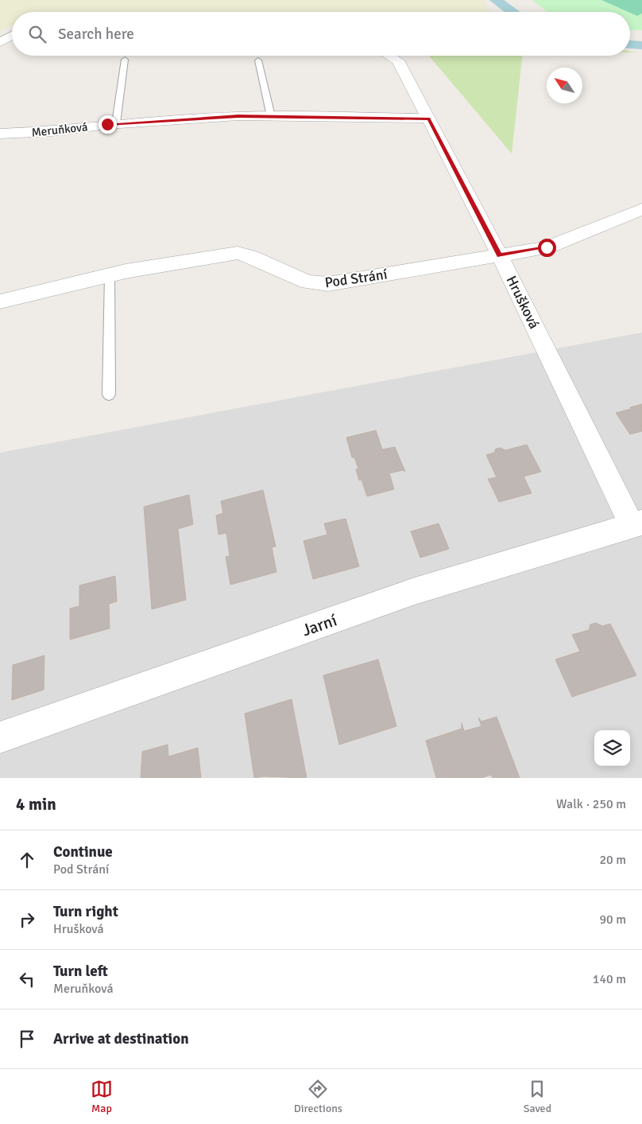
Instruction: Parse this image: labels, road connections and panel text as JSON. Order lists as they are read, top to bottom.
{
  "streets": {
    "street": [
      "Meruňková",
      "Pod Strání",
      "Hrušková",
      "Jarní"
    ]
  },
  "crossings": [
    ["Meruňková", "Hrušková"],
    ["Pod Strání", "Hrušková"],
    ["Hrušková", "Jarní"]
  ],
  "north": "top left",
  "page": {
    "search": "Search here",
    "heading": ["4 min", "Walk · 250 m"],
    "list": [
      ["Continue", "Pod Strání", "20 m"],
      ["Turn right", "Hrušková", "90 m"],
      ["Turn left", "Meruňková", "140 m"],
      "Arrive at destination"
    ],
    "nav": ["Map", "Directions", "Saved"]
  }
}
